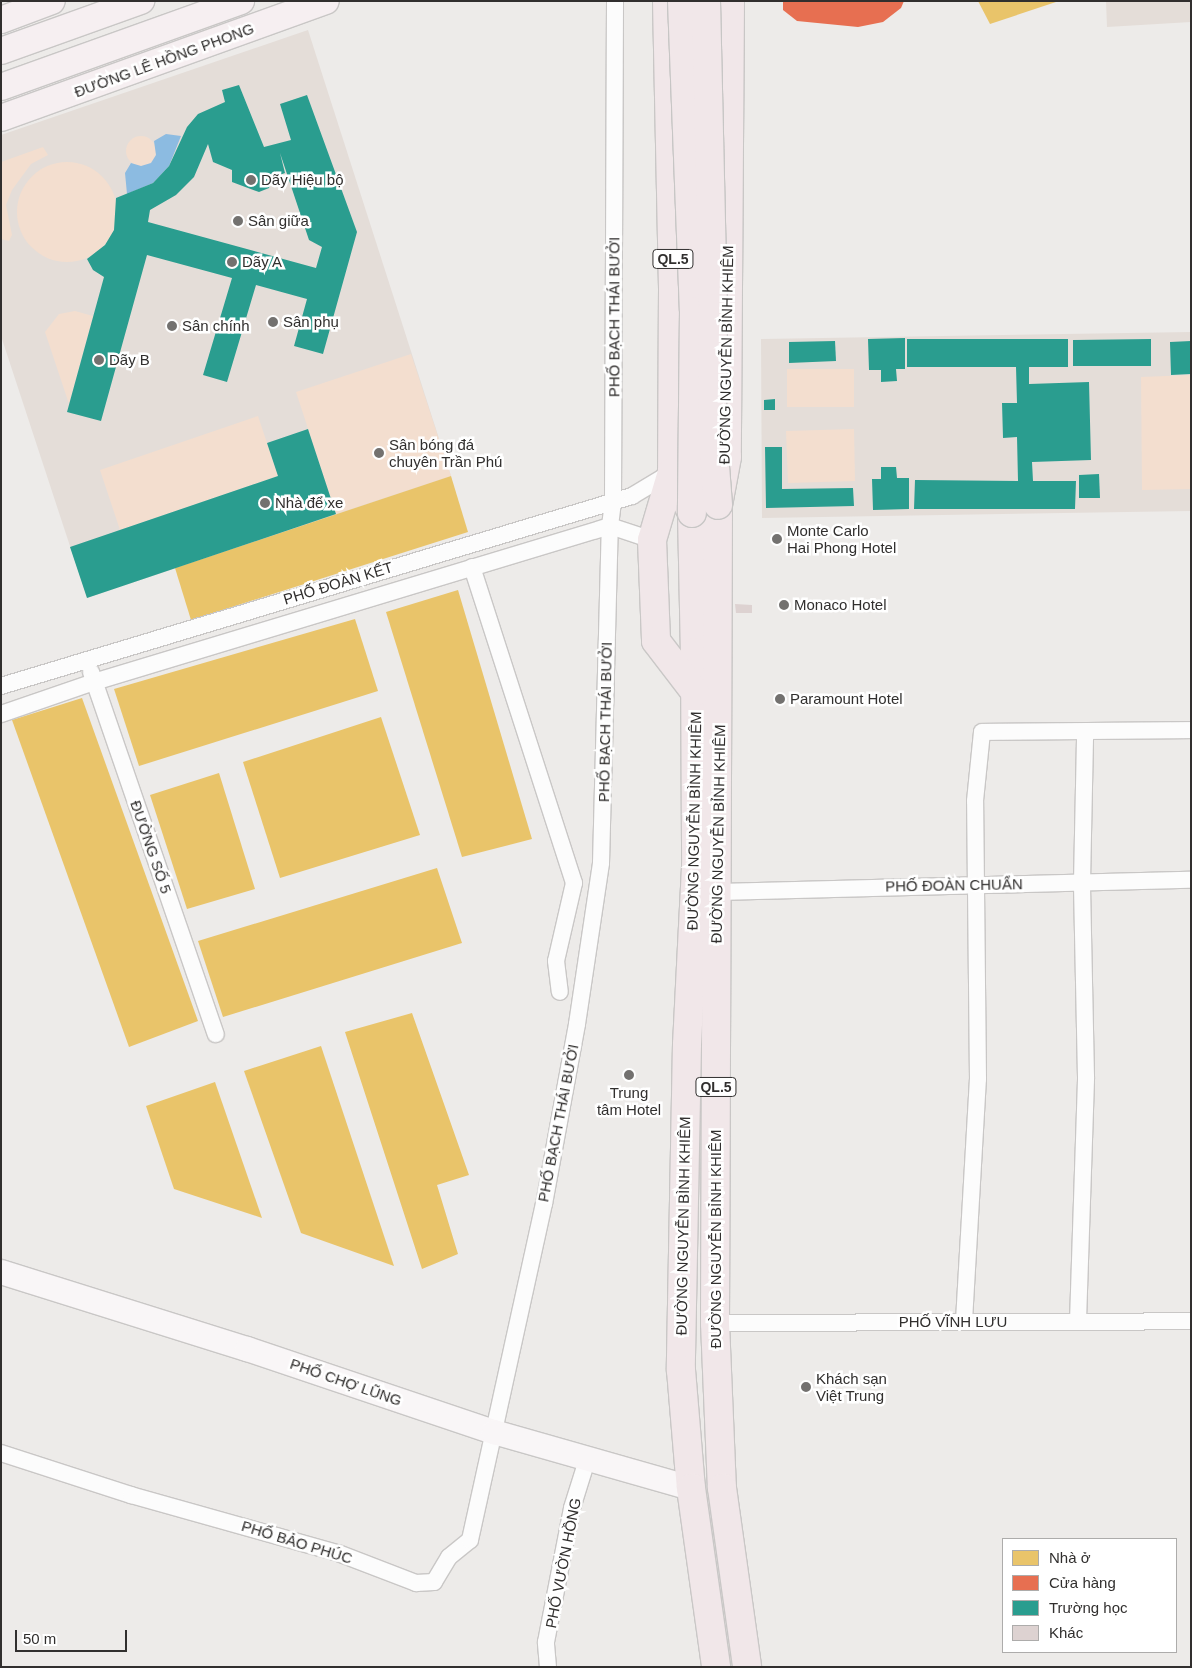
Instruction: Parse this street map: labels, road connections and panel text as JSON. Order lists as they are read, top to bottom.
{
  "streets": {
    "highway": ["QL.5", "ĐƯỜNG NGUYỄN BỈNH KHIÊM", "ĐƯỜNG NGUYỄN BÌNH KHIÊM"],
    "main road": ["ĐƯỜNG LÊ HỒNG PHONG"],
    "street": [
      "PHỐ BẠCH THÁI BƯỞI",
      "PHỐ ĐOÀN KẾT",
      "ĐƯỜNG SỐ 5",
      "PHỐ ĐOÀN CHUẨN",
      "PHỐ VĨNH LƯU",
      "PHỐ CHỢ LŨNG",
      "PHỐ BẢO PHÚC",
      "PHỐ VƯỜN HỒNG"
    ]
  },
  "crossings": [
    ["QL.5", "ĐƯỜNG NGUYỄN BỈNH KHIÊM"],
    ["QL.5", "PHỐ ĐOÀN KẾT"],
    ["QL.5", "ĐƯỜNG NGUYỄN BÌNH KHIÊM"],
    ["PHỐ BẠCH THÁI BƯỞI", "PHỐ ĐOÀN KẾT"],
    ["PHỐ BẠCH THÁI BƯỞI", "PHỐ CHỢ LŨNG"],
    ["PHỐ BẠCH THÁI BƯỞI", "PHỐ BẢO PHÚC"],
    ["ĐƯỜNG NGUYỄN BỈNH KHIÊM", "PHỐ ĐOÀN CHUẨN"],
    ["ĐƯỜNG NGUYỄN BỈNH KHIÊM", "PHỐ VĨNH LƯU"],
    ["PHỐ ĐOÀN KẾT", "ĐƯỜNG SỐ 5"],
    ["ĐƯỜNG NGUYỄN BÌNH KHIÊM", "PHỐ CHỢ LŨNG"],
    ["PHỐ CHỢ LŨNG", "PHỐ BẢO PHÚC"],
    ["PHỐ CHỢ LŨNG", "PHỐ VƯỜN HỒNG"]
  ],
  "places": [
    "Dãy Hiệu bộ",
    "Sân giữa",
    "Dãy A",
    "Sân phụ",
    "Sân chính",
    "Dãy B",
    "Sân bóng đá chuyên Trần Phú",
    "Nhà để xe",
    "Monte Carlo Hai Phong Hotel",
    "Monaco Hotel",
    "Paramount Hotel",
    "Trung tâm Hotel",
    "Khách sạn Việt Trung"
  ],
  "legend": [
    "Nhà ở",
    "Cửa hàng",
    "Trường học",
    "Khác"
  ],
  "scale_bar": "50 m"
}
